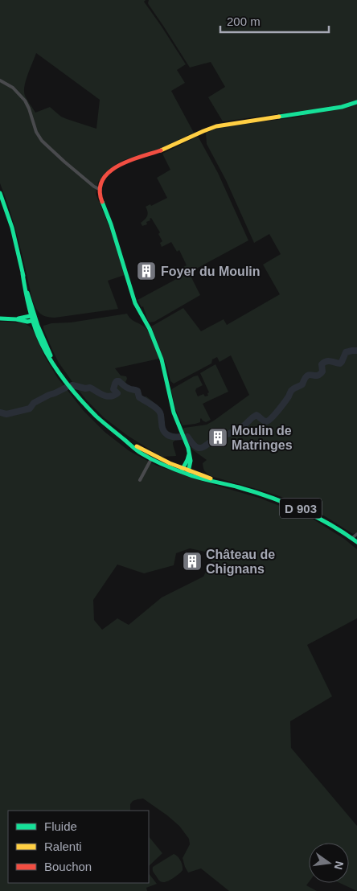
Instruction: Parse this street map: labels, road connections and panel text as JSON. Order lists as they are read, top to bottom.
{
  "streets": {
    "street": ["D 903"]
  },
  "places": {
    "building": ["Foyer du Moulin", "Moulin de Matringes", "Château de Chignans"]
  },
  "legend": ["Fluide", "Ralenti", "Bouchon"],
  "scale_bar": "200 m",
  "north": "right"
}
